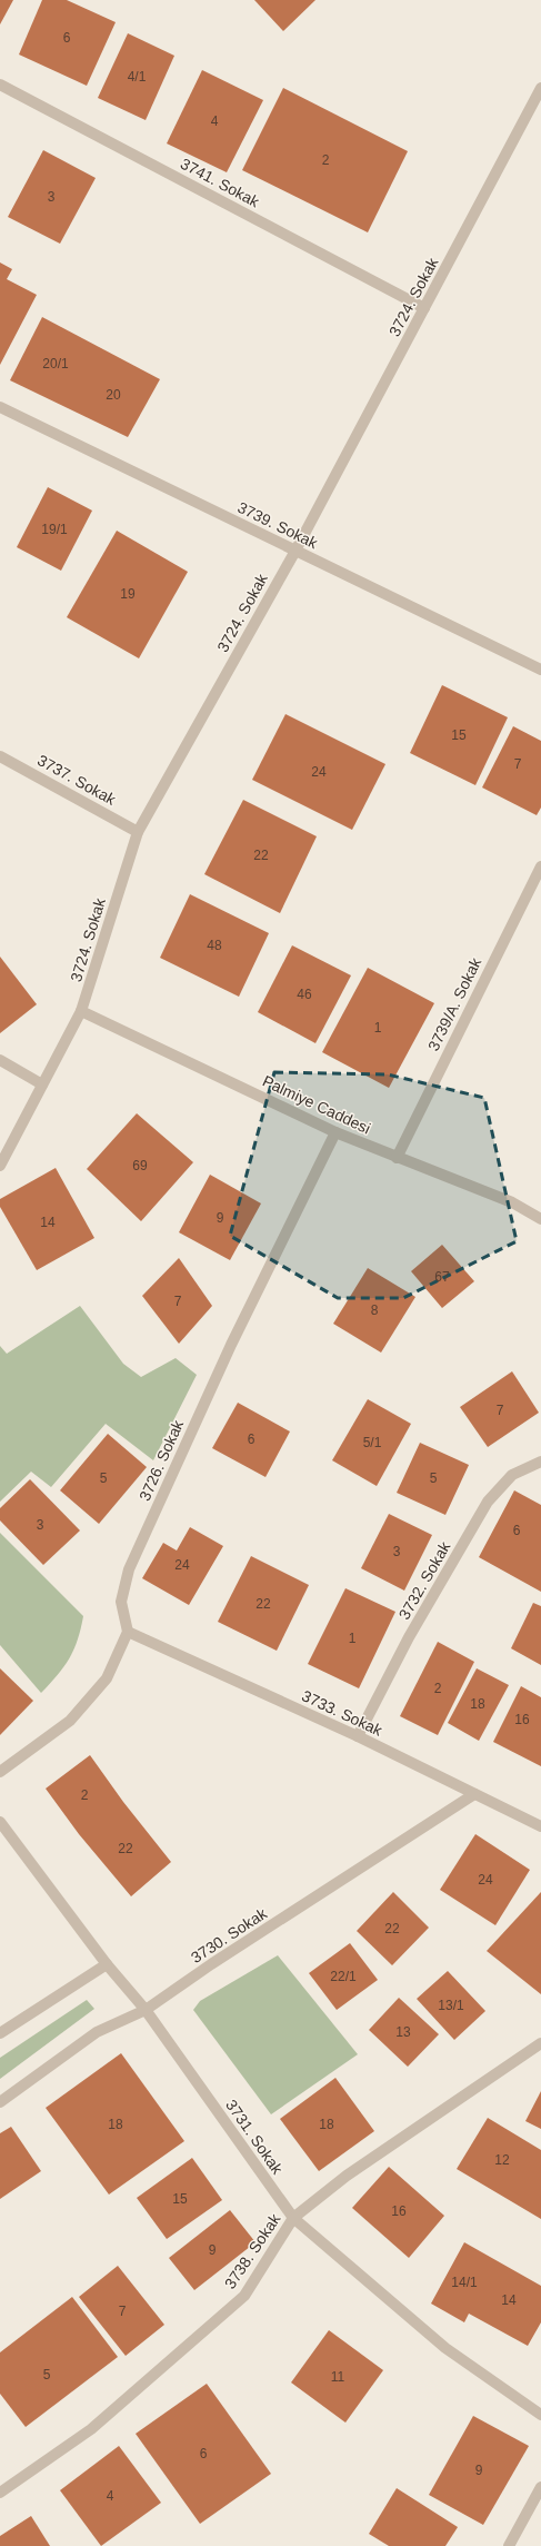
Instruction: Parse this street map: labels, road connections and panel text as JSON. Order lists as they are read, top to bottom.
{
  "streets": {
    "street": [
      "3741. Sokak",
      "3724. Sokak",
      "3739. Sokak",
      "3737. Sokak",
      "3739/A. Sokak",
      "Palmiye Caddesi",
      "3726. Sokak",
      "3732. Sokak",
      "3733. Sokak",
      "3730. Sokak",
      "3731. Sokak",
      "3738. Sokak"
    ]
  },
  "crossings": [
    ["3741. Sokak", "3724. Sokak"],
    ["3724. Sokak", "3739. Sokak"],
    ["3724. Sokak", "3737. Sokak"],
    ["3724. Sokak", "Palmiye Caddesi"],
    ["3739/A. Sokak", "Palmiye Caddesi"],
    ["Palmiye Caddesi", "3726. Sokak"],
    ["3726. Sokak", "3733. Sokak"],
    ["3732. Sokak", "3733. Sokak"],
    ["3733. Sokak", "3730. Sokak"],
    ["3730. Sokak", "3731. Sokak"],
    ["3731. Sokak", "3738. Sokak"]
  ],
  "house_numbers": [
    "6",
    "4/1",
    "4",
    "2",
    "3",
    "20/1",
    "20",
    "19/1",
    "19",
    "15",
    "7",
    "24",
    "22",
    "48",
    "46",
    "1",
    "69",
    "9",
    "14",
    "67",
    "7",
    "8",
    "7",
    "6",
    "5/1",
    "5",
    "5",
    "3",
    "6",
    "3",
    "24",
    "22",
    "1",
    "2",
    "18",
    "16",
    "2",
    "22",
    "24",
    "22",
    "22/1",
    "13/1",
    "13",
    "18",
    "18",
    "12",
    "15",
    "16",
    "9",
    "14/1",
    "14",
    "7",
    "5",
    "11",
    "6",
    "9",
    "4"
  ]
}
